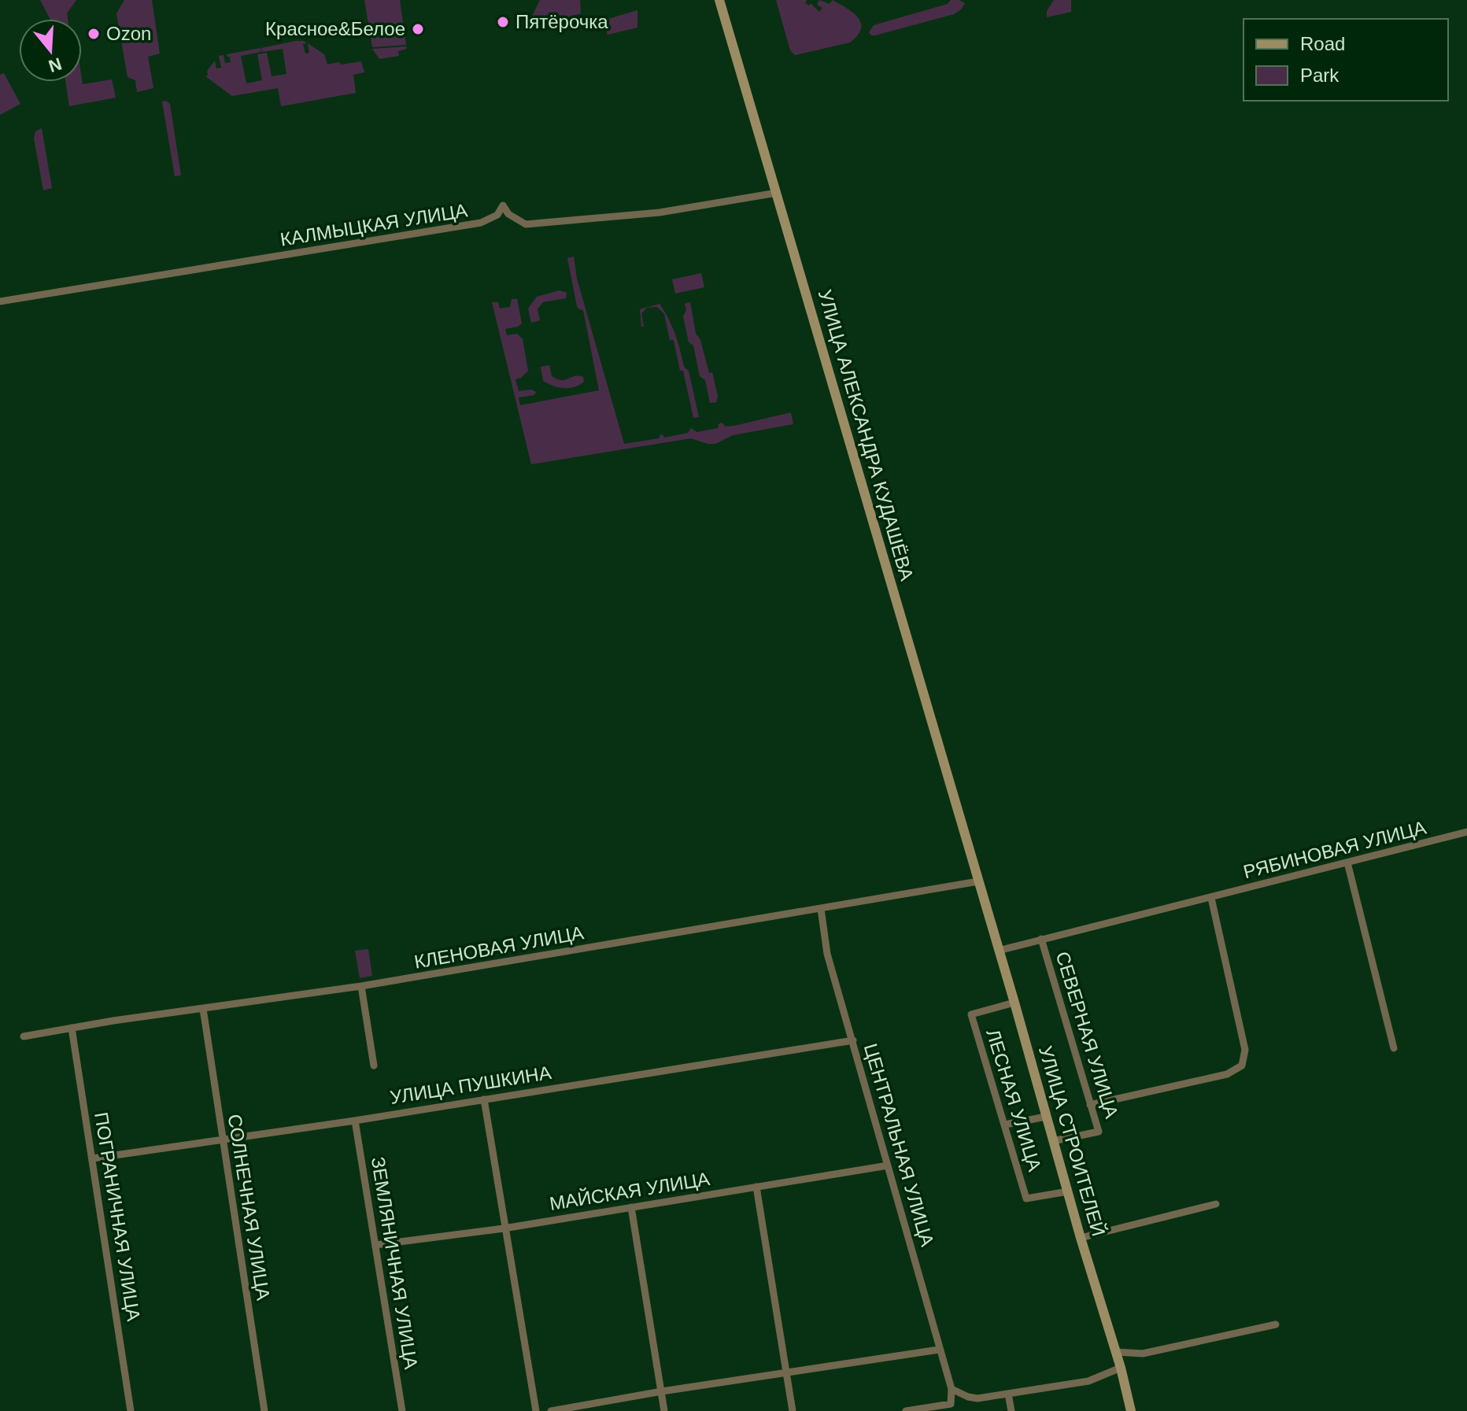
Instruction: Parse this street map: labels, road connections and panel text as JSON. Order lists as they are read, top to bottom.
{
  "streets": {
    "main road": ["УЛИЦА АЛЕКСАНДРА КУДАШЁВА", "УЛИЦА СТРОИТЕЛЕЙ"],
    "street": [
      "КАЛМЫЦКАЯ УЛИЦА",
      "РЯБИНОВАЯ УЛИЦА",
      "КЛЕНОВАЯ УЛИЦА",
      "СЕВЕРНАЯ УЛИЦА",
      "УЛИЦА ПУШКИНА",
      "ЛЕСНАЯ УЛИЦА",
      "ЦЕНТРАЛЬНАЯ УЛИЦА",
      "МАЙСКАЯ УЛИЦА",
      "СОЛНЕЧНАЯ УЛИЦА",
      "ПОГРАНИЧНАЯ УЛИЦА",
      "ЗЕМЛЯНИЧНАЯ УЛИЦА"
    ]
  },
  "crossings": [
    ["КАЛМЫЦКАЯ УЛИЦА", "УЛИЦА АЛЕКСАНДРА КУДАШЁВА"],
    ["УЛИЦА АЛЕКСАНДРА КУДАШЁВА", "КЛЕНОВАЯ УЛИЦА"],
    ["УЛИЦА АЛЕКСАНДРА КУДАШЁВА", "УЛИЦА СТРОИТЕЛЕЙ"],
    ["РЯБИНОВАЯ УЛИЦА", "СЕВЕРНАЯ УЛИЦА"],
    ["РЯБИНОВАЯ УЛИЦА", "УЛИЦА СТРОИТЕЛЕЙ"],
    ["КЛЕНОВАЯ УЛИЦА", "УЛИЦА СТРОИТЕЛЕЙ"],
    ["КЛЕНОВАЯ УЛИЦА", "ЦЕНТРАЛЬНАЯ УЛИЦА"],
    ["КЛЕНОВАЯ УЛИЦА", "СОЛНЕЧНАЯ УЛИЦА"],
    ["КЛЕНОВАЯ УЛИЦА", "ПОГРАНИЧНАЯ УЛИЦА"],
    ["СЕВЕРНАЯ УЛИЦА", "УЛИЦА СТРОИТЕЛЕЙ"],
    ["УЛИЦА ПУШКИНА", "ЦЕНТРАЛЬНАЯ УЛИЦА"],
    ["УЛИЦА ПУШКИНА", "СОЛНЕЧНАЯ УЛИЦА"],
    ["УЛИЦА ПУШКИНА", "ПОГРАНИЧНАЯ УЛИЦА"],
    ["УЛИЦА ПУШКИНА", "ЗЕМЛЯНИЧНАЯ УЛИЦА"],
    ["ЛЕСНАЯ УЛИЦА", "УЛИЦА СТРОИТЕЛЕЙ"],
    ["ЦЕНТРАЛЬНАЯ УЛИЦА", "МАЙСКАЯ УЛИЦА"],
    ["МАЙСКАЯ УЛИЦА", "ЗЕМЛЯНИЧНАЯ УЛИЦА"]
  ],
  "places": ["Пятёрочка", "Красное&Белое", "Ozon"],
  "legend": ["Road", "Park"],
  "north": "bottom"
}
